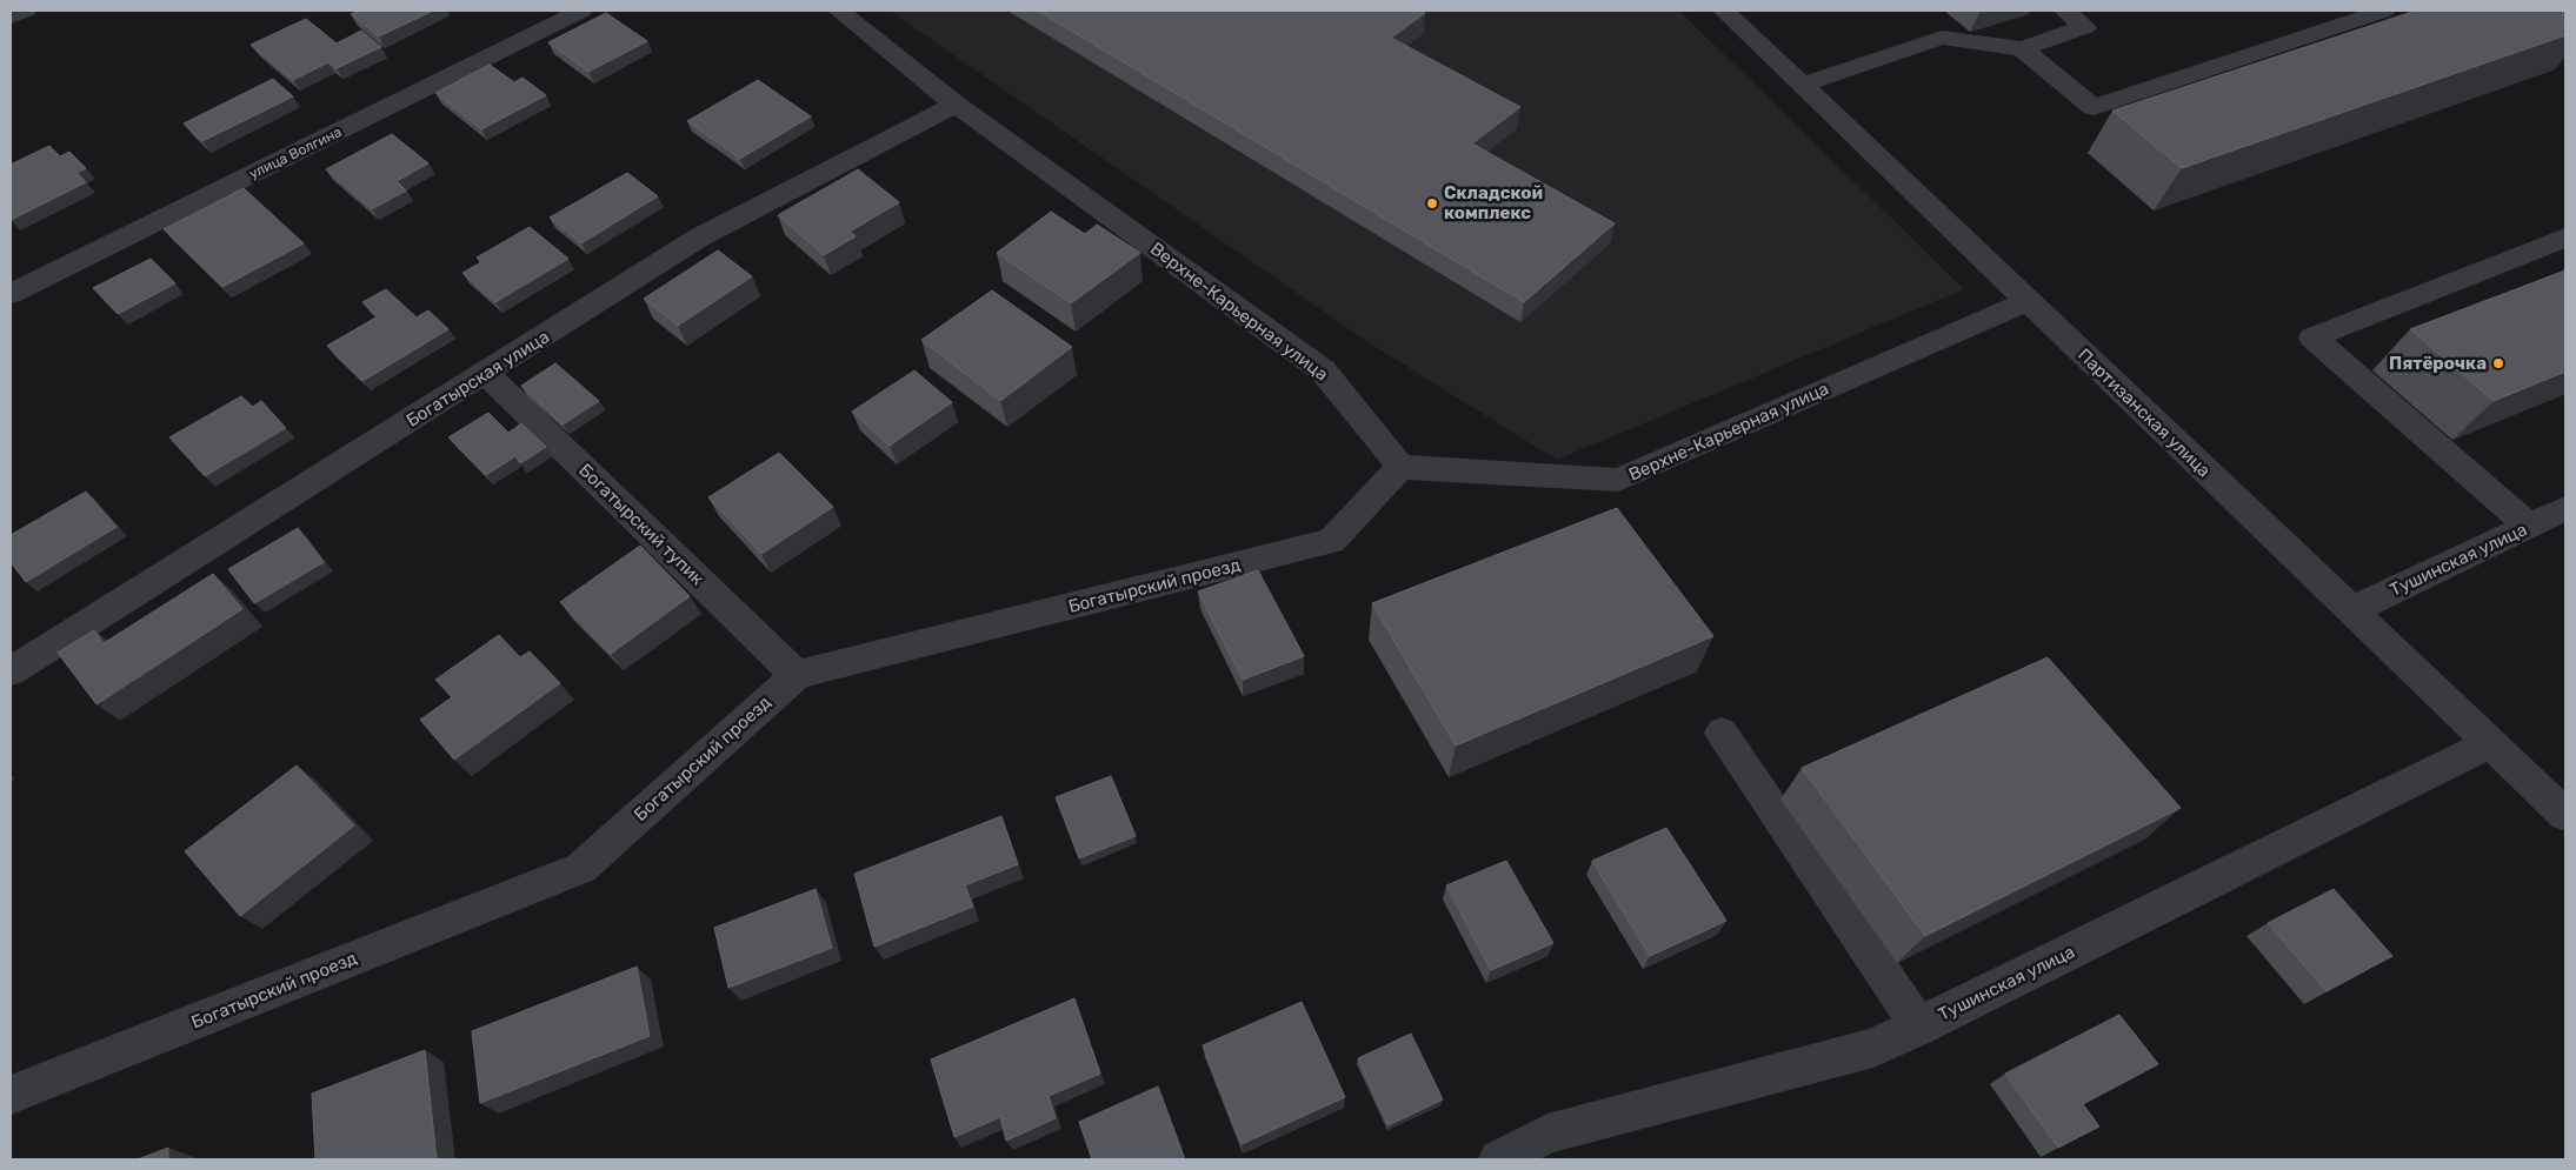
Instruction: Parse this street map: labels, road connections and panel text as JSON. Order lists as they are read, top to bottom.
{
  "streets": {
    "street": [
      "улица Волгина",
      "Верхне-Карьерная улица",
      "Богатырская улица",
      "Партизанская улица",
      "Богатырский тупик",
      "Тушинская улица",
      "Богатырский проезд"
    ]
  },
  "crossings": [
    ["Верхне-Карьерная улица", "Богатырская улица"],
    ["Верхне-Карьерная улица", "Партизанская улица"],
    ["Верхне-Карьерная улица", "Богатырский проезд"],
    ["Богатырская улица", "Богатырский тупик"],
    ["Партизанская улица", "Тушинская улица"],
    ["Богатырский тупик", "Богатырский проезд"]
  ],
  "places": ["Складской комплекс", "Пятёрочка"]
}
